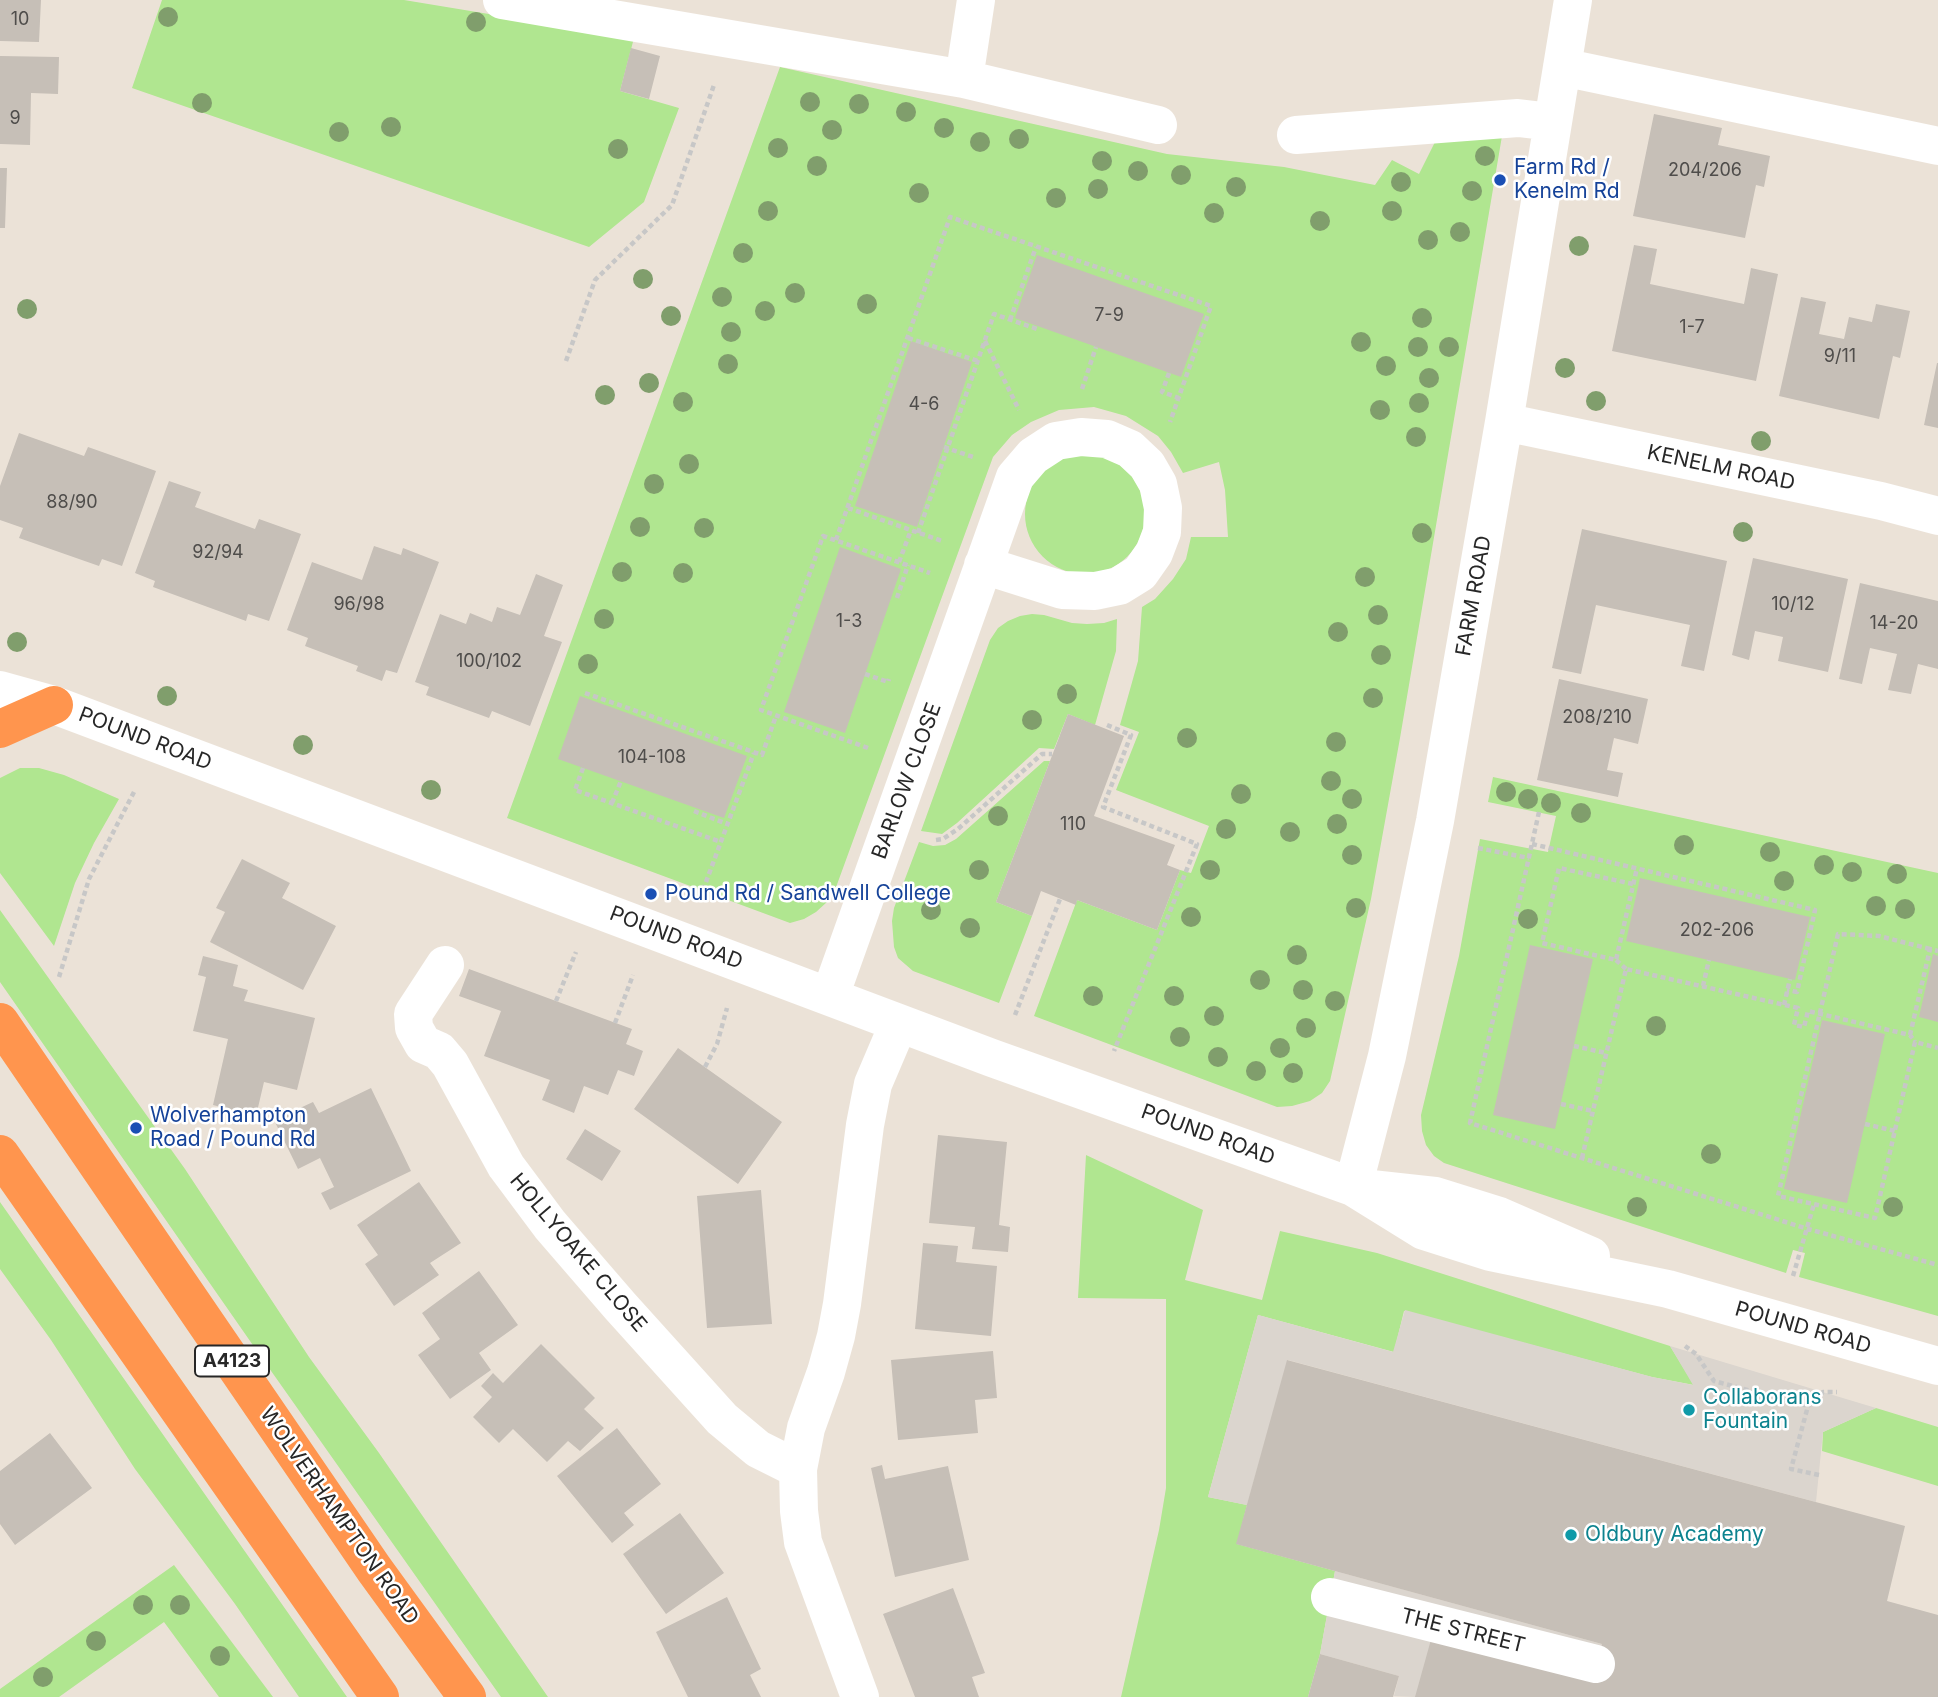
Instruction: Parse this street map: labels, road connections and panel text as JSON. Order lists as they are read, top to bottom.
{
  "streets": {
    "highway": ["A4123", "WOLVERHAMPTON ROAD"],
    "street": [
      "KENELM ROAD",
      "FARM ROAD",
      "POUND ROAD",
      "BARLOW CLOSE",
      "HOLLYOAKE CLOSE",
      "THE STREET"
    ]
  },
  "crossings": [
    ["KENELM ROAD", "FARM ROAD"],
    ["FARM ROAD", "POUND ROAD"],
    ["POUND ROAD", "BARLOW CLOSE"]
  ],
  "places": [
    "Farm Rd / Kenelm Rd",
    "Pound Rd / Sandwell College",
    "Wolverhampton Road / Pound Rd",
    "Collaborans Fountain",
    "Oldbury Academy"
  ],
  "house_numbers": [
    "10",
    "9",
    "204/206",
    "7-9",
    "1-7",
    "9/11",
    "4-6",
    "88/90",
    "92/94",
    "96/98",
    "10/12",
    "1-3",
    "14-20",
    "100/102",
    "208/210",
    "104-108",
    "110",
    "202-206"
  ]
}
